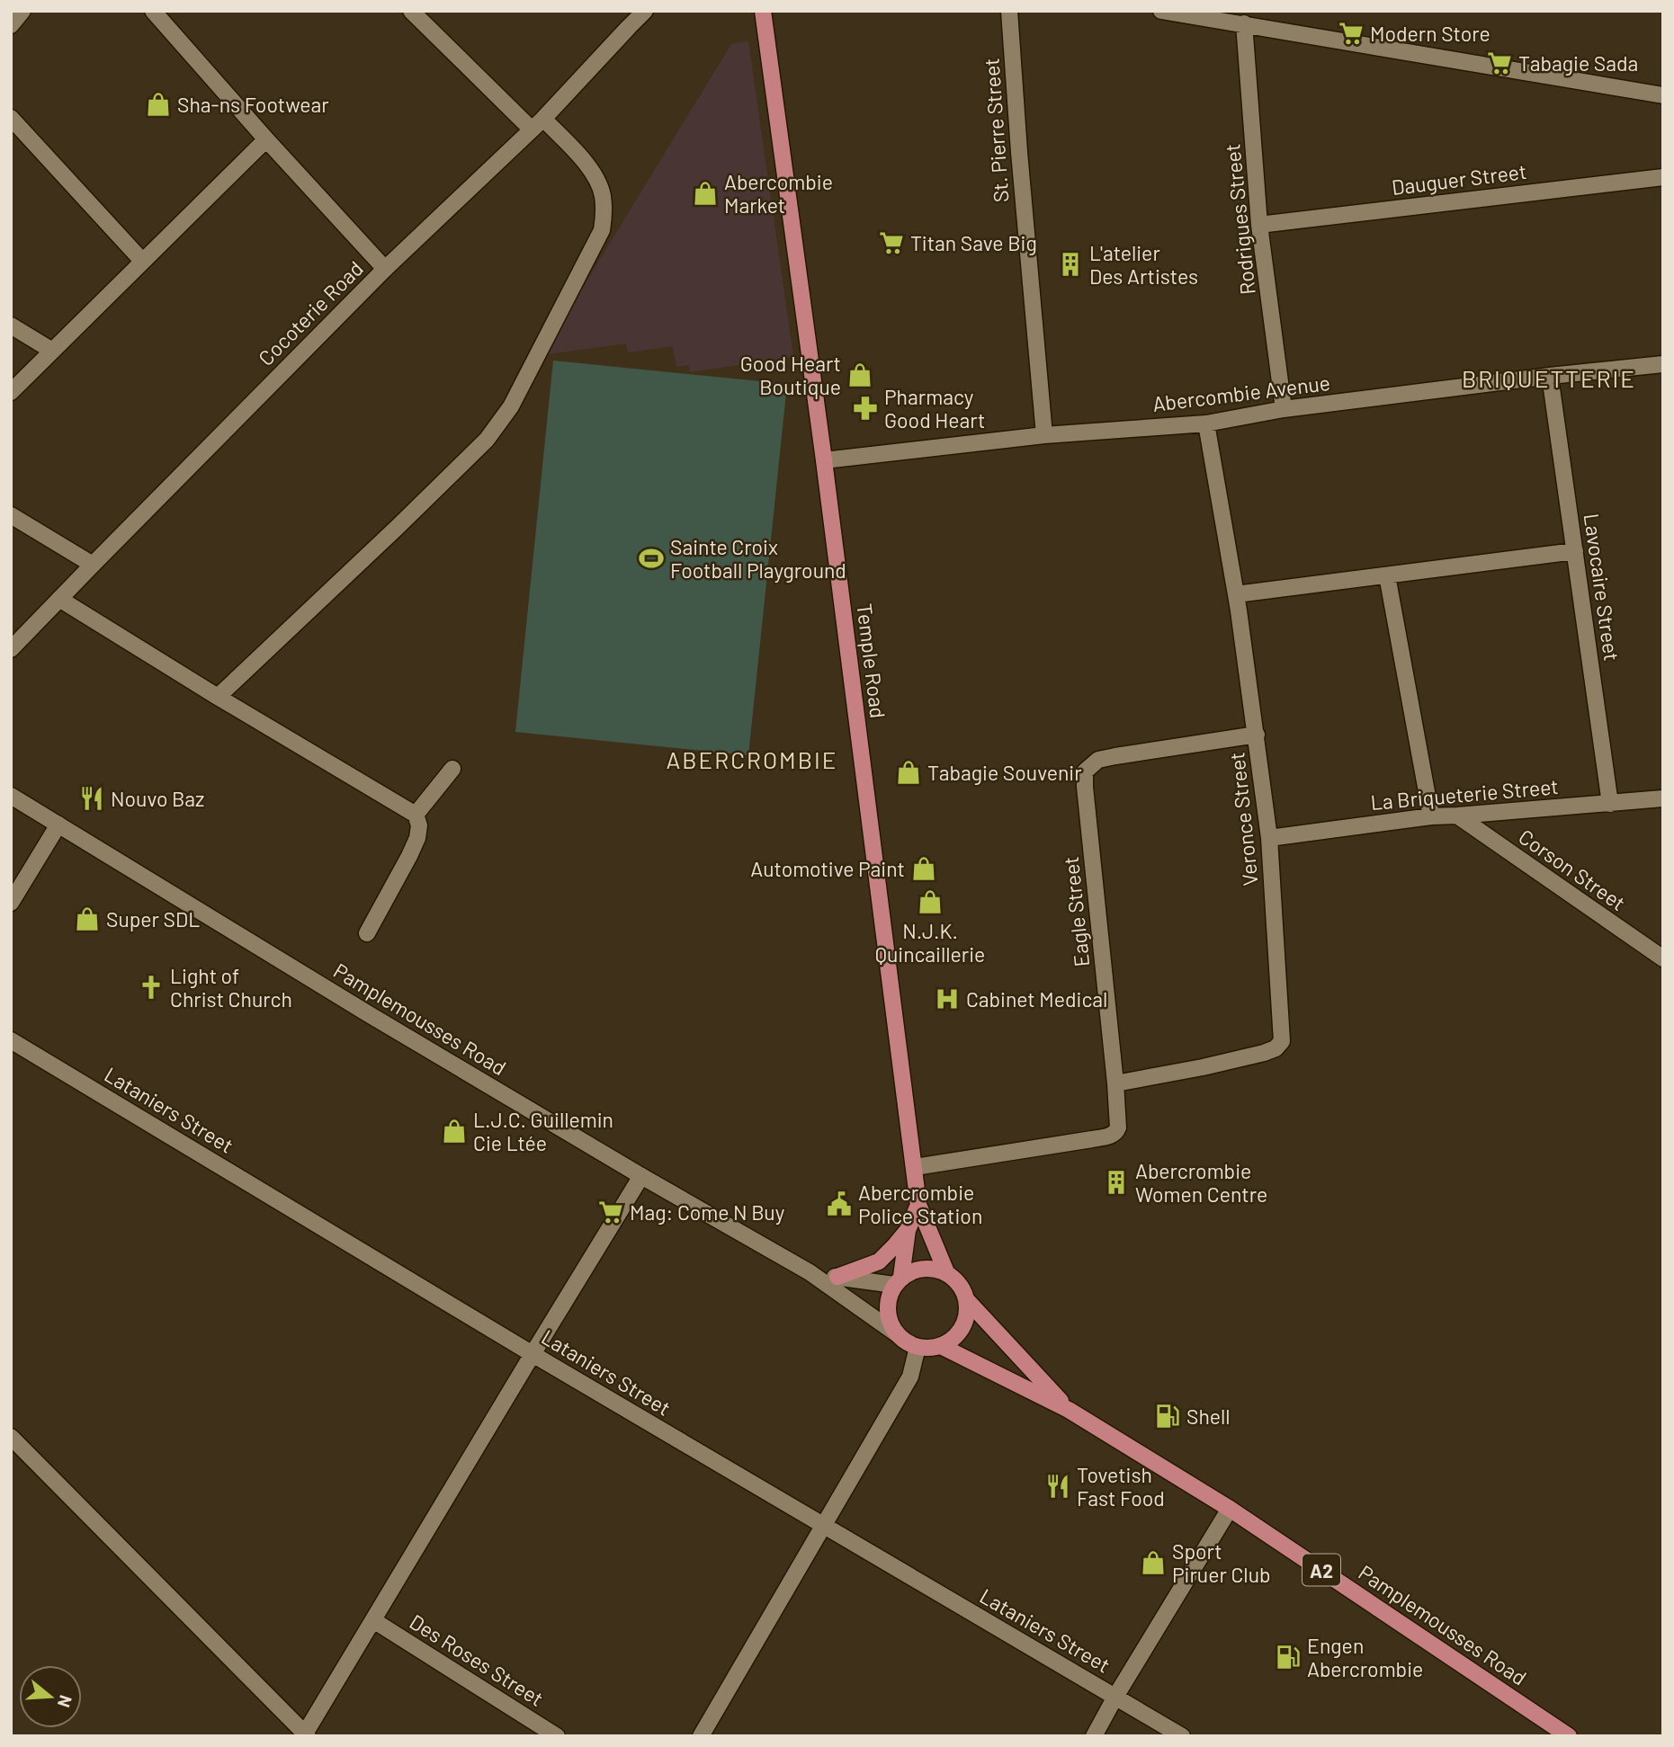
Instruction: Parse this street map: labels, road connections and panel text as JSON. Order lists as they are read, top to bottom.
{
  "streets": {
    "main road": ["Temple Road", "Pamplemousses Road", "A2"],
    "street": [
      "St. Pierre Street",
      "Dauguer Street",
      "Rodrigues Street",
      "Cocoterie Road",
      "Abercombie Avenue",
      "Lavocaire Street",
      "La Briqueterie Street",
      "Veronce Street",
      "Corson Street",
      "Eagle Street",
      "Lataniers Street",
      "Des Roses Street"
    ]
  },
  "crossings": [
    ["St. Pierre Street", "Abercombie Avenue"],
    ["Dauguer Street", "Rodrigues Street"],
    ["Rodrigues Street", "Abercombie Avenue"],
    ["Abercombie Avenue", "Lavocaire Street"],
    ["Abercombie Avenue", "Temple Road"],
    ["Abercombie Avenue", "Veronce Street"],
    ["Lavocaire Street", "La Briqueterie Street"],
    ["Temple Road", "Eagle Street"],
    ["Temple Road", "Pamplemousses Road"],
    ["Temple Road", "A2"],
    ["La Briqueterie Street", "Veronce Street"],
    ["La Briqueterie Street", "Corson Street"],
    ["Veronce Street", "Eagle Street"],
    ["Pamplemousses Road", "A2"]
  ],
  "districts": ["BRIQUETTERIE", "ABERCROMBIE"],
  "places": {
    "supermarket": [
      "Modern Store",
      "Tabagie Sada",
      "Titan Save Big",
      "Mag: Come N Buy"
    ],
    "shop": [
      "Sha-ns Footwear",
      "Abercombie Market",
      "Good Heart Boutique",
      "Tabagie Souvenir",
      "Automotive Paint",
      "N.J.K. Quincaillerie",
      "Super SDL",
      "L.J.C. Guillemin Cie Ltée",
      "Sport Piruer Club"
    ],
    "building": ["L'atelier Des Artistes", "Abercrombie Women Centre"],
    "pharmacy": ["Pharmacy Good Heart"],
    "sports": ["Sainte Croix Football Playground"],
    "restaurant": ["Nouvo Baz", "Tovetish Fast Food"],
    "church": ["Light of Christ Church"],
    "hospital": ["Cabinet Medical"],
    "public building": ["Abercrombie Police Station"],
    "fuel station": ["Shell", "Engen Abercrombie"]
  },
  "north": "right"
}
